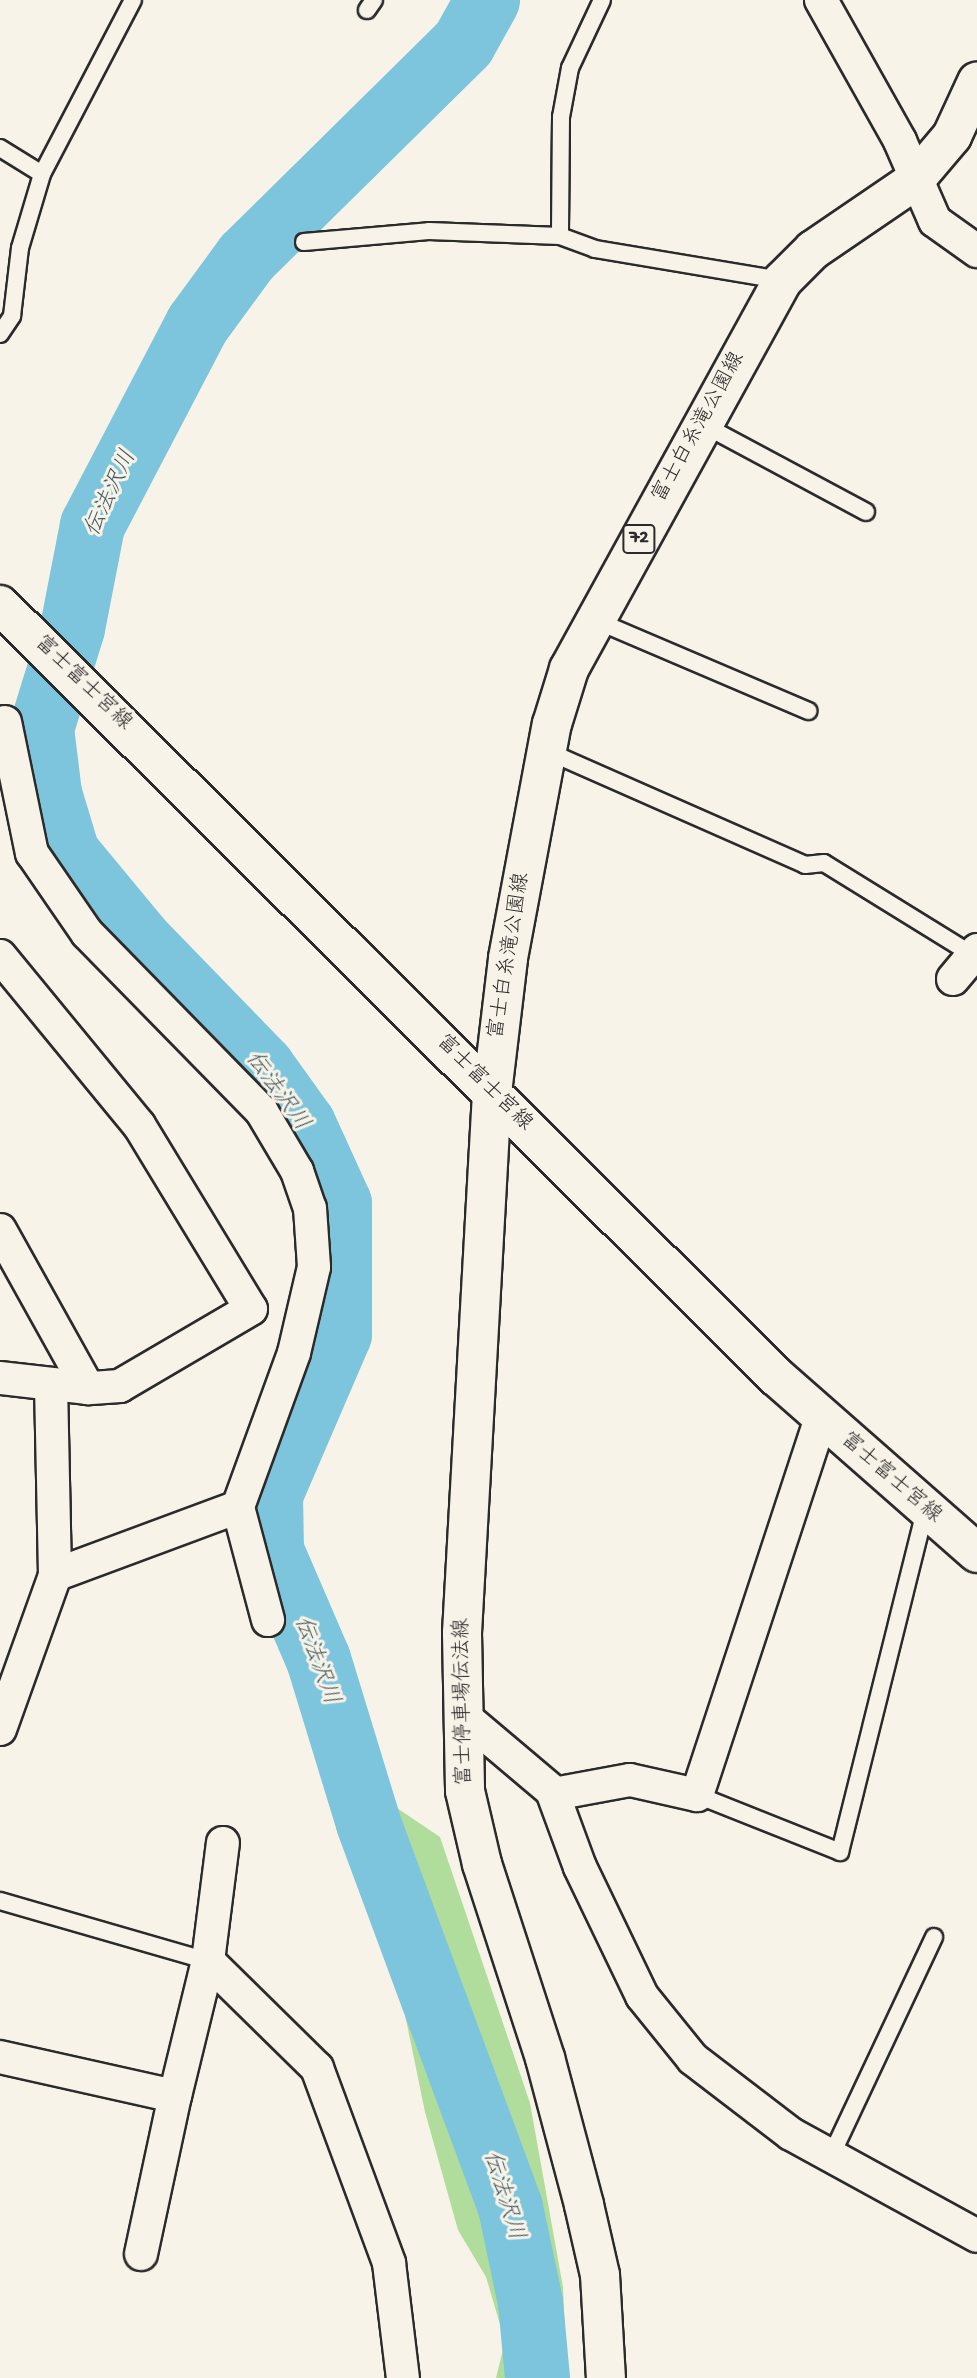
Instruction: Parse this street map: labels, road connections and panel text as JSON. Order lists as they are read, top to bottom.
{
  "streets": {
    "main road": [
      "富士白糸滝公園線",
      "72",
      "富士富士宮線",
      "富士停車場伝法線"
    ]
  },
  "crossings": [
    ["富士白糸滝公園線", "富士富士宮線"],
    ["富士白糸滝公園線", "富士停車場伝法線"],
    ["富士富士宮線", "富士停車場伝法線"]
  ],
  "water": ["伝法沢川"]
}
